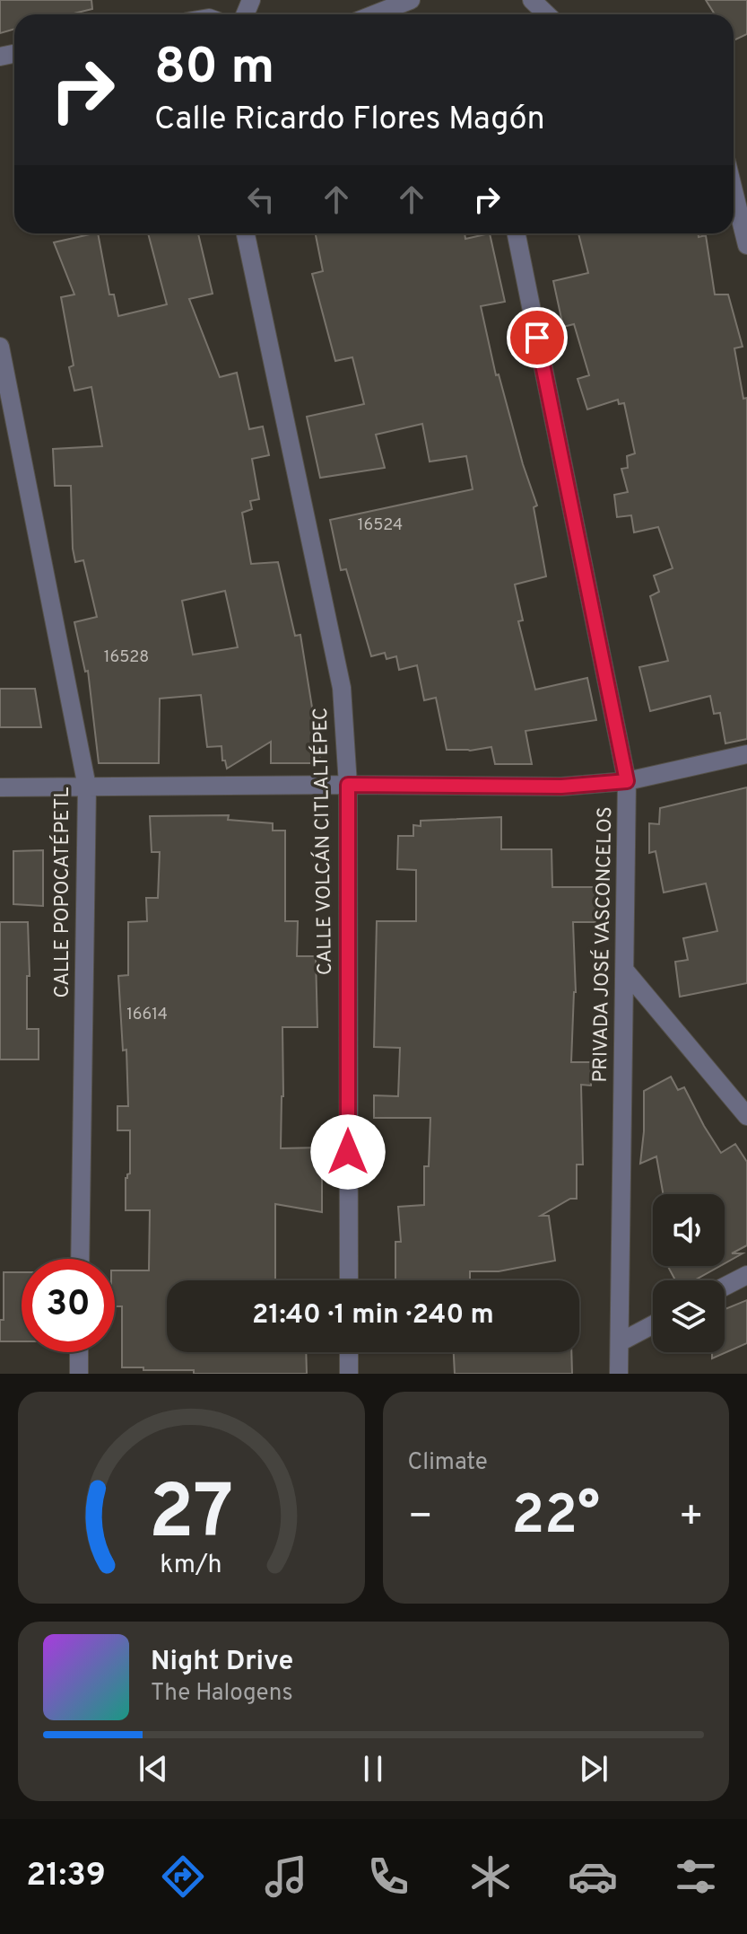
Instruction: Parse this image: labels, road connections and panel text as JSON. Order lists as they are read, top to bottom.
{
  "streets": {
    "street": ["CALLE VOLCÁN CITLALTÉPEC", "CALLE POPOCATÉPETL", "PRIVADA JOSÉ VASCONCELOS"]
  },
  "house_numbers": ["16524", "16528", "16614"],
  "page": {
    "turn": ["80 m", "Calle Ricardo Flores Magón"],
    "limit": "30",
    "trip": "21:40 · 1 min · 240 m",
    "tile": "Climate",
    "heat": ["−", "22°", "+"],
    "song": ["Night Drive", "The Halogens"],
    "tabs": "21:39",
    "gauge": ["27", "km/h"]
  }
}
